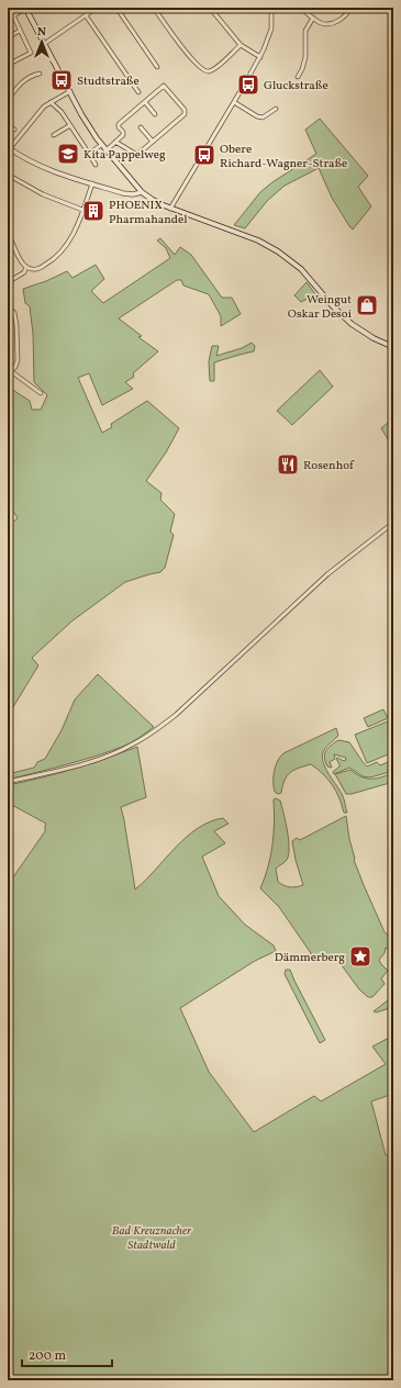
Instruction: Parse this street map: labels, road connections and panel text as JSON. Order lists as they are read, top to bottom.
{
  "parks": ["Bad Kreuznacher Stadtwald"],
  "places": {
    "bus stop": ["Studtstraße", "Gluckstraße", "Obere Richard-Wagner-Straße"],
    "school or university": ["Kita Pappelweg"],
    "building": ["PHOENIX Pharmahandel"],
    "shop": ["Weingut Oskar Desoi"],
    "restaurant": ["Rosenhof"],
    "place": ["Dämmerberg"]
  },
  "scale_bar": "200 m",
  "north": "top"
}
